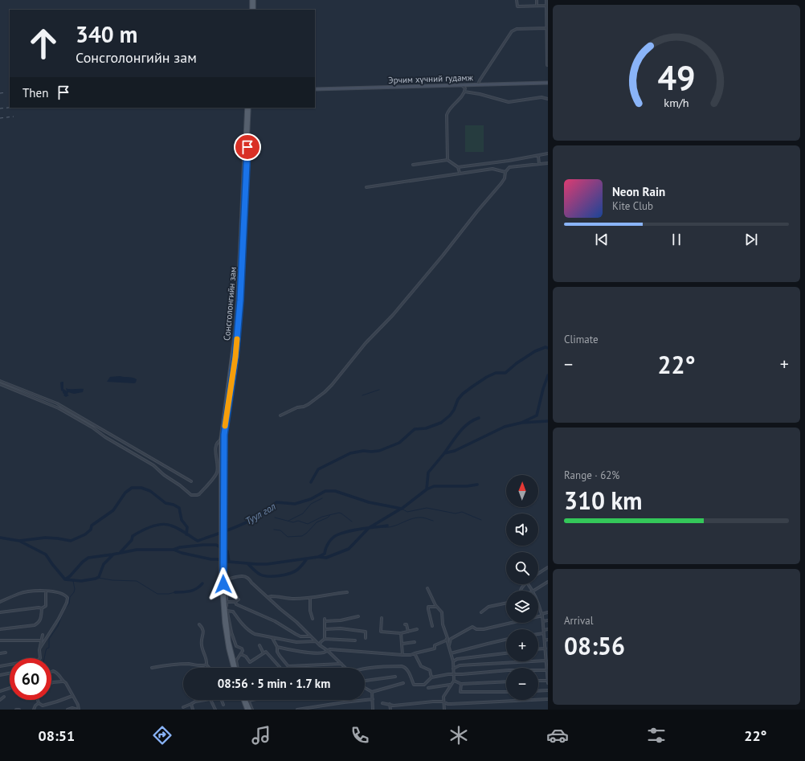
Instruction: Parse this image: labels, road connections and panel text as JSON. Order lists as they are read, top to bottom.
{
  "streets": {
    "main road": ["Эрчим хүчний гудамж", "Сонсголонгийн зам"]
  },
  "water": ["Туул гол"],
  "north": "top",
  "page": {
    "turn": ["340 m", "Сонсголонгийн зам"],
    "then": "Then",
    "song": ["Neon Rain", "Kite Club"],
    "tile": [
      "Climate",
      ["Range · 62%", "310 km"],
      ["Arrival", "08:56"]
    ],
    "heat": ["−", "22°", "+"],
    "map_buttons": ["+", "−"],
    "limit": "60",
    "trip": "08:56 · 5 min · 1.7 km",
    "tabs": ["08:51", "22°"],
    "gauge": ["49", "km/h"]
  }
}
